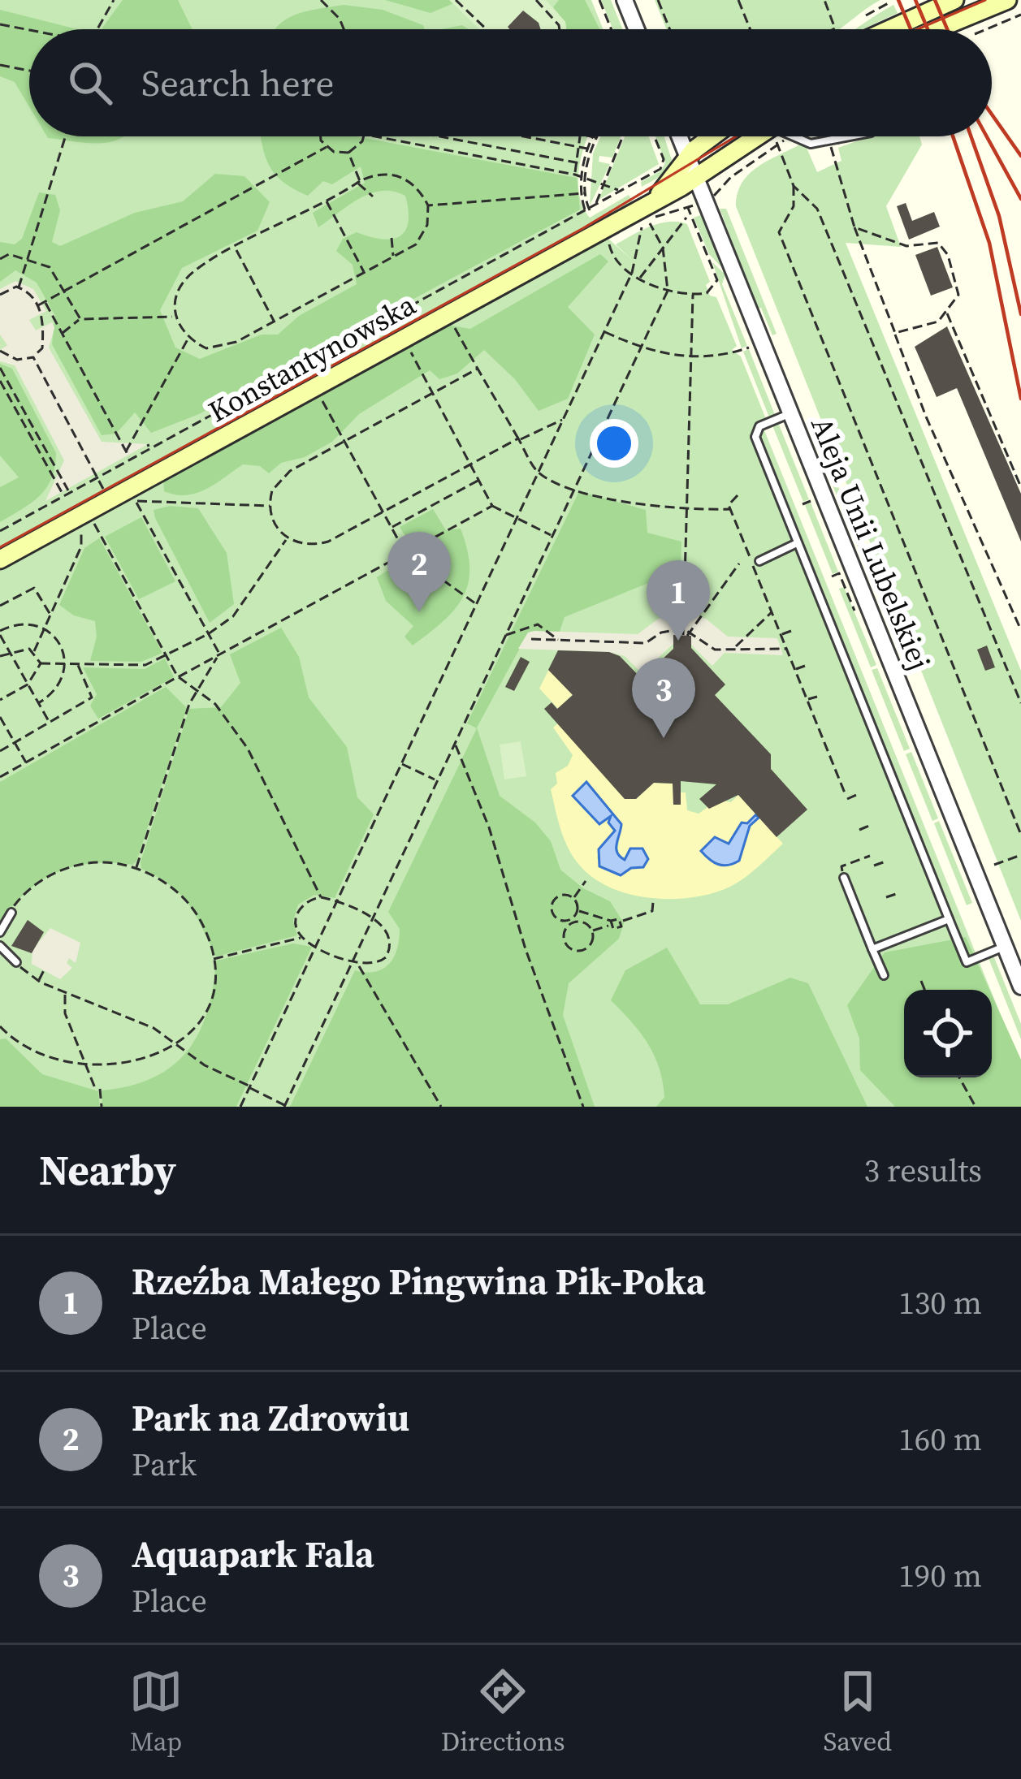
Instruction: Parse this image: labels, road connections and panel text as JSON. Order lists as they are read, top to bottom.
{
  "streets": {
    "main road": ["Konstantynowska"],
    "street": ["Aleja Unii Lubelskiej"]
  },
  "crossings": [
    ["Konstantynowska", "Aleja Unii Lubelskiej"]
  ],
  "page": {
    "search": "Search here",
    "pins": ["2", "1", "3"],
    "heading": ["Nearby", "3 results"],
    "list": [
      {
        "mark": "1",
        "name": "Rzeźba Małego Pingwina Pik-Poka",
        "note": "Place",
        "value": "130 m"
      },
      {
        "mark": "2",
        "name": "Park na Zdrowiu",
        "note": "Park",
        "value": "160 m"
      },
      {
        "mark": "3",
        "name": "Aquapark Fala",
        "note": "Place",
        "value": "190 m"
      }
    ],
    "nav": ["Map", "Directions", "Saved"]
  }
}
